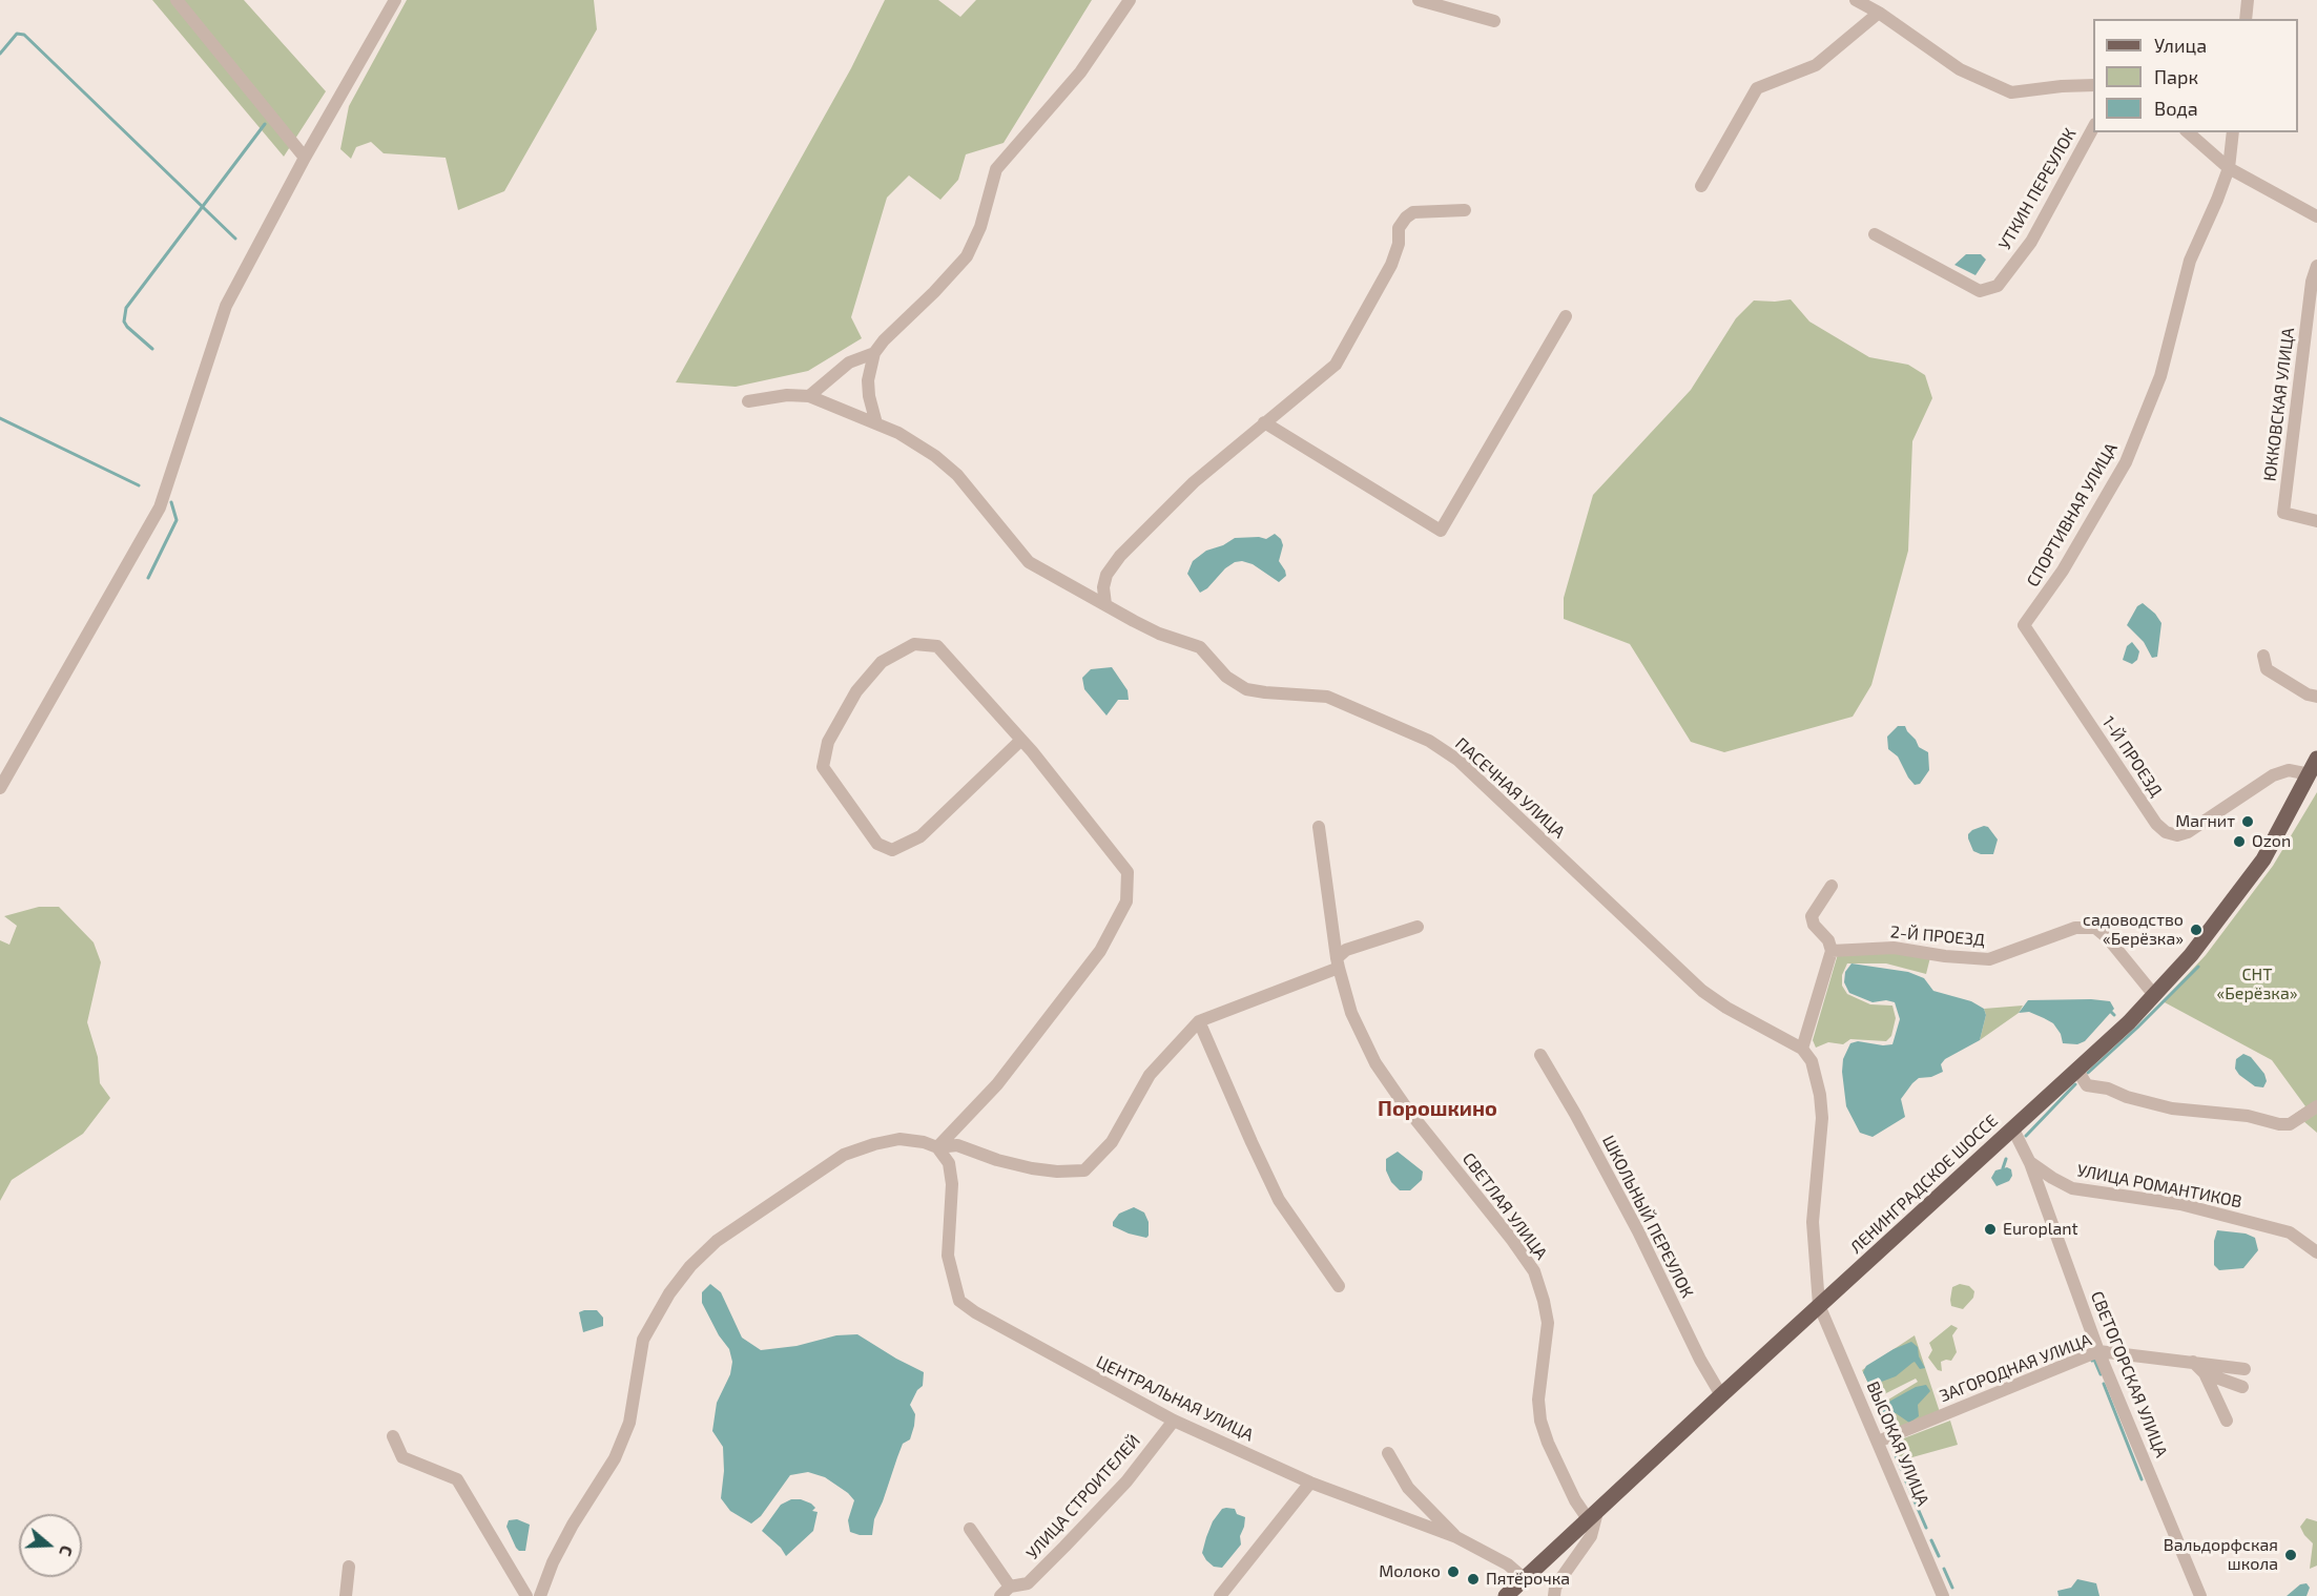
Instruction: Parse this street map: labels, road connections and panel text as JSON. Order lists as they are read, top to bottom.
{
  "streets": {
    "main road": ["ЛЕНИНГРАДСКОЕ ШОССЕ"],
    "street": [
      "УТКИН ПЕРЕУЛОК",
      "ЮККОВСКАЯ УЛИЦА",
      "СПОРТИВНАЯ УЛИЦА",
      "1-Й ПРОЕЗД",
      "ПАСЕЧНАЯ УЛИЦА",
      "2-Й ПРОЕЗД",
      "УЛИЦА РОМАНТИКОВ",
      "СВЕТЛАЯ УЛИЦА",
      "ШКОЛЬНЫЙ ПЕРЕУЛОК",
      "ЗАГОРОДНАЯ УЛИЦА",
      "СВЕТОГОРСКАЯ УЛИЦА",
      "ЦЕНТРАЛЬНАЯ УЛИЦА",
      "ВЫСОКАЯ УЛИЦА",
      "УЛИЦА СТРОИТЕЛЕЙ"
    ]
  },
  "crossings": [
    ["СПОРТИВНАЯ УЛИЦА", "1-Й ПРОЕЗД"],
    ["1-Й ПРОЕЗД", "ЛЕНИНГРАДСКОЕ ШОССЕ"],
    ["2-Й ПРОЕЗД", "ЛЕНИНГРАДСКОЕ ШОССЕ"],
    ["ЛЕНИНГРАДСКОЕ ШОССЕ", "СВЕТЛАЯ УЛИЦА"],
    ["ЛЕНИНГРАДСКОЕ ШОССЕ", "ШКОЛЬНЫЙ ПЕРЕУЛОК"],
    ["ЛЕНИНГРАДСКОЕ ШОССЕ", "СВЕТОГОРСКАЯ УЛИЦА"],
    ["ЛЕНИНГРАДСКОЕ ШОССЕ", "ЦЕНТРАЛЬНАЯ УЛИЦА"],
    ["ЛЕНИНГРАДСКОЕ ШОССЕ", "ВЫСОКАЯ УЛИЦА"],
    ["УЛИЦА РОМАНТИКОВ", "СВЕТОГОРСКАЯ УЛИЦА"],
    ["ЗАГОРОДНАЯ УЛИЦА", "СВЕТОГОРСКАЯ УЛИЦА"],
    ["ЗАГОРОДНАЯ УЛИЦА", "ВЫСОКАЯ УЛИЦА"],
    ["ЦЕНТРАЛЬНАЯ УЛИЦА", "УЛИЦА СТРОИТЕЛЕЙ"]
  ],
  "districts": ["Порошкино"],
  "parks": ["СНТ «Берёзка»"],
  "places": [
    "Магнит",
    "Ozon",
    "садоводство «Берёзка»",
    "Europlant",
    "Вальдорфская школа",
    "Молоко",
    "Пятёрочка"
  ],
  "legend": ["Улица", "Парк", "Вода"],
  "north": "right"
}
